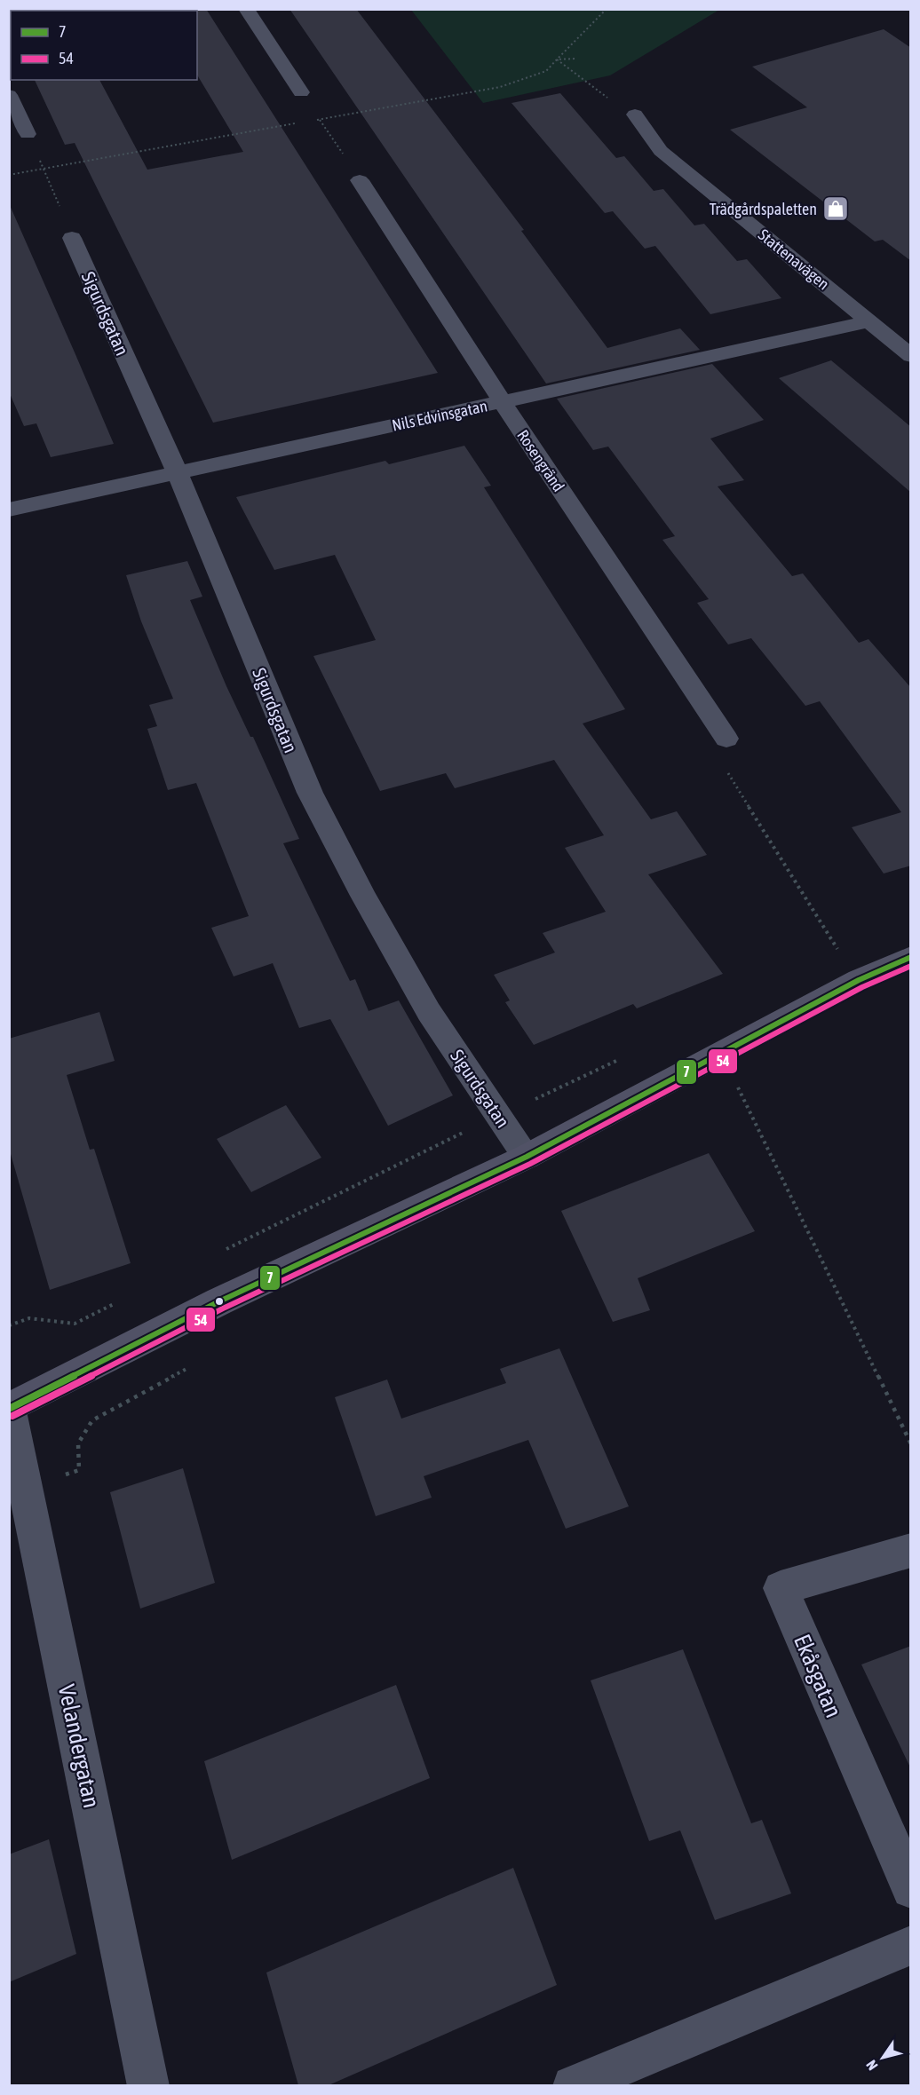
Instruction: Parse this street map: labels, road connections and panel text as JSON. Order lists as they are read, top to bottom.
{
  "streets": {
    "street": [
      "Stattenavägen",
      "Sigurdsgatan",
      "Nils Edvinsgatan",
      "Rosengränd",
      "Ekåsgatan",
      "Velandergatan"
    ]
  },
  "crossings": [
    ["Stattenavägen", "Nils Edvinsgatan"],
    ["Sigurdsgatan", "Nils Edvinsgatan"],
    ["Nils Edvinsgatan", "Rosengränd"]
  ],
  "places": {
    "shop": ["Trädgårdspaletten"]
  },
  "lines": ["transit line 7", "transit line 54"],
  "legend": ["7", "54"],
  "north": "bottom left"
}
